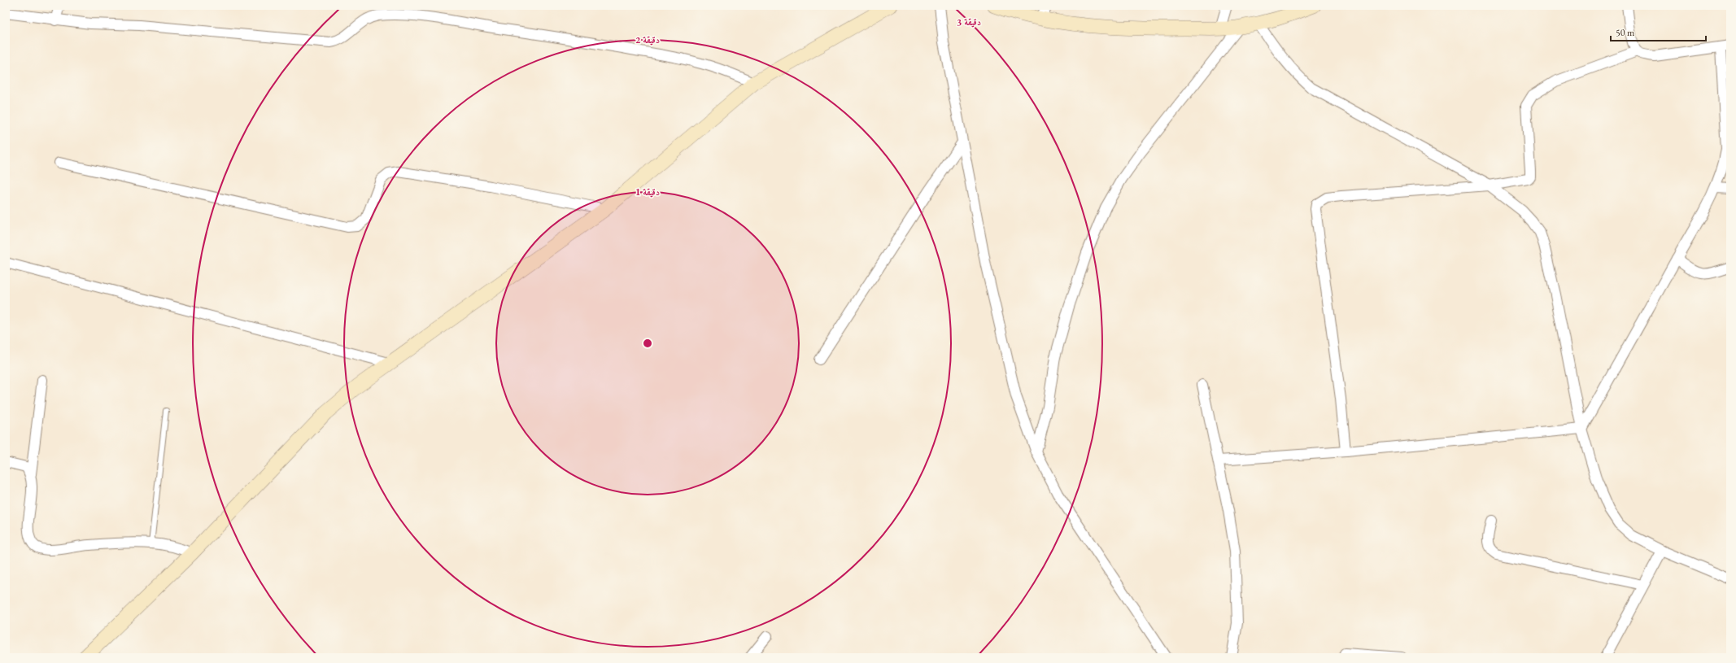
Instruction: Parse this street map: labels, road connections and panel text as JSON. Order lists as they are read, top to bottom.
{
  "scale_bar": "50 m",
  "rings": ["3 دقيقة", "2 دقيقة", "1 دقيقة"]
}
